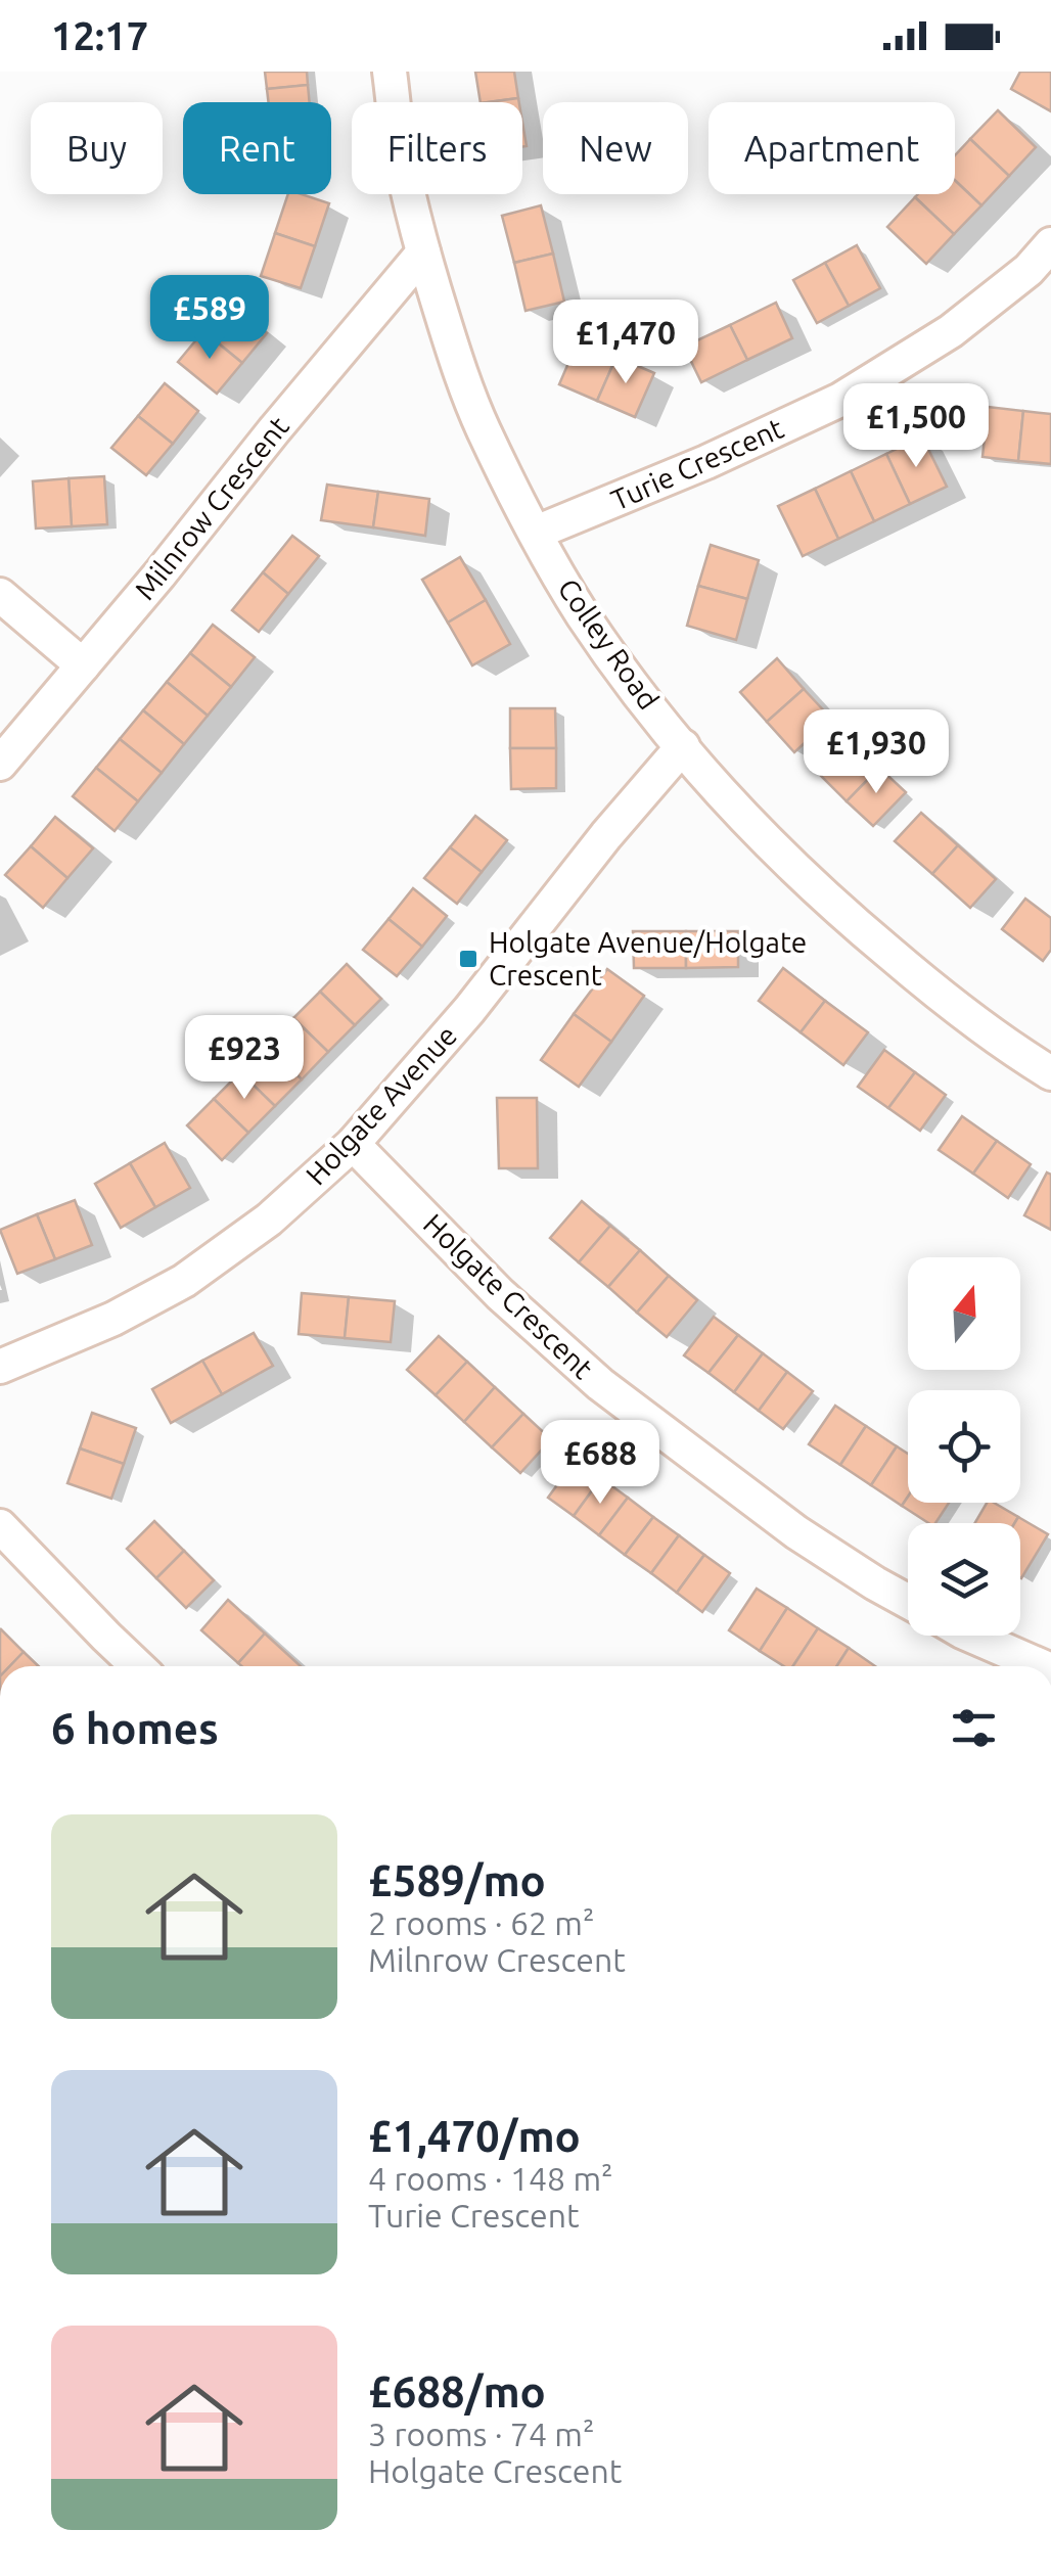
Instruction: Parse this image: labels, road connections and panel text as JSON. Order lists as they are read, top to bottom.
{
  "streets": {
    "street": [
      "Turie Crescent",
      "Milnrow Crescent",
      "Colley Road",
      "Holgate Avenue",
      "Holgate Crescent"
    ]
  },
  "crossings": [
    ["Turie Crescent", "Colley Road"],
    ["Milnrow Crescent", "Colley Road"],
    ["Colley Road", "Holgate Avenue"],
    ["Holgate Avenue", "Holgate Crescent"]
  ],
  "places": {
    "transit": ["Holgate Avenue/Holgate Crescent"]
  },
  "north": "top",
  "page": {
    "status": "12:17",
    "chip": [
      "Buy",
      "Rent",
      "Filters",
      "New",
      "Apartment"
    ],
    "price": [
      "£589",
      "£1,470",
      "£1,500",
      "£1,930",
      "£923",
      "£688"
    ],
    "heading": "6 homes",
    "list": [
      {
        "name": "£589/mo",
        "note": "2 rooms · 62 m² · Milnrow Crescent"
      },
      {
        "name": "£1,470/mo",
        "note": "4 rooms · 148 m² · Turie Crescent"
      },
      {
        "name": "£688/mo",
        "note": "3 rooms · 74 m² · Holgate Crescent"
      }
    ]
  }
}
